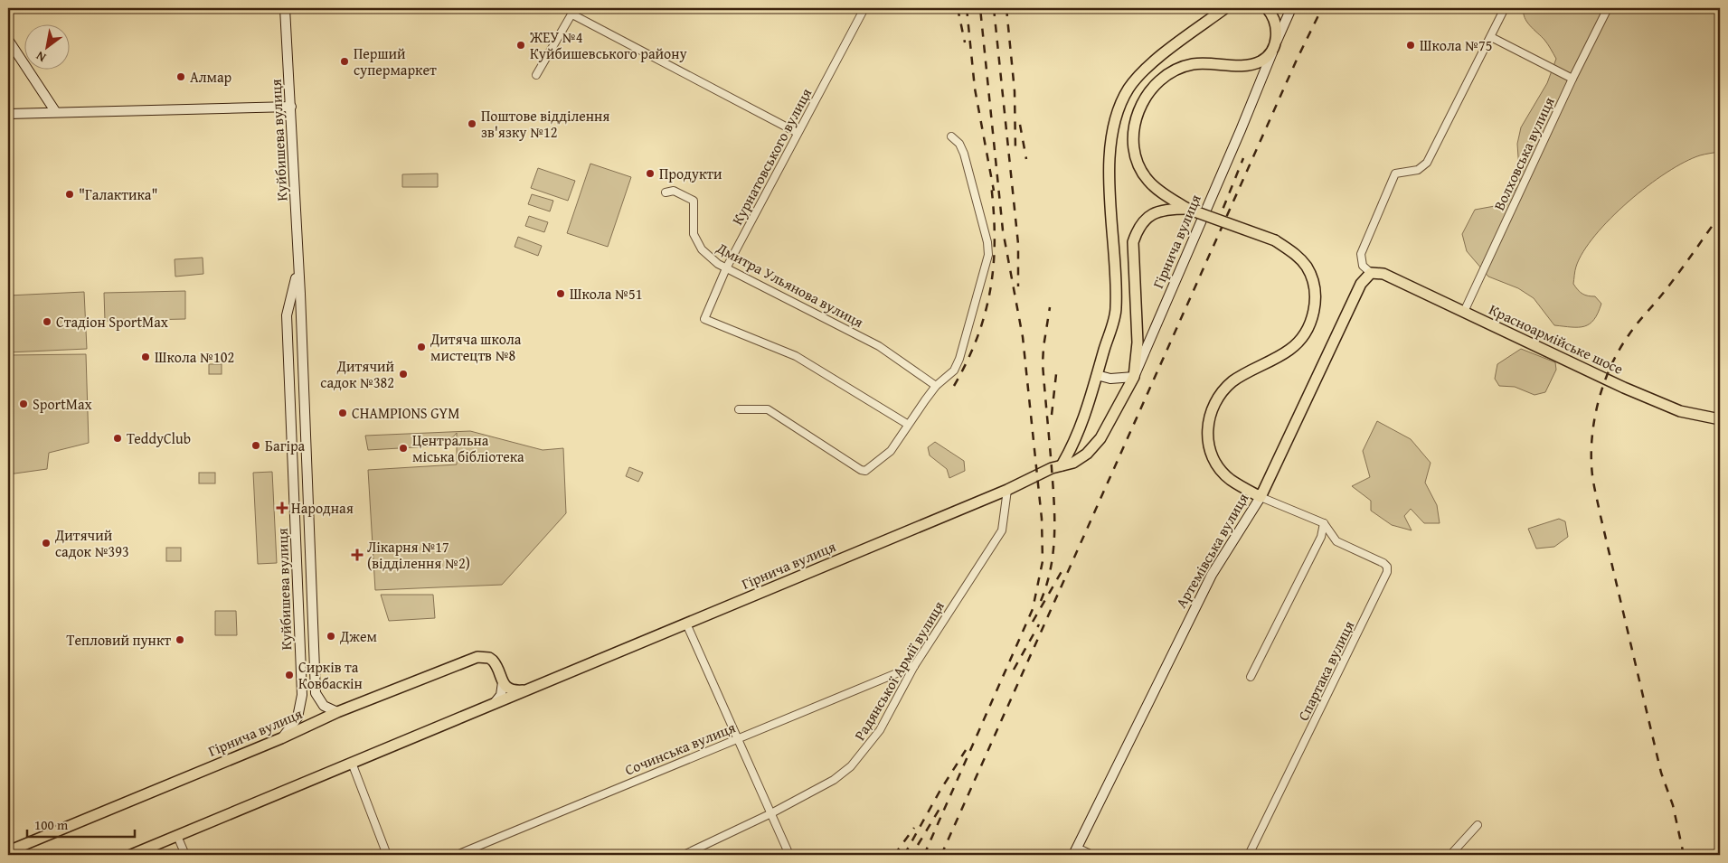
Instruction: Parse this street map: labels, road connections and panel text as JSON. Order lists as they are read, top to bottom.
{
  "streets": {
    "main road": [
      "Куйбишева вулиця",
      "Гірнича вулиця",
      "Красноармійське шосе",
      "Артемівська вулиця"
    ],
    "street": [
      "Волховська вулиця",
      "Курнатовського вулиця",
      "Дмитра Ульянова вулиця",
      "Радянської Армії вулиця",
      "Спартака вулиця",
      "Сочинська вулиця"
    ]
  },
  "crossings": [
    ["Куйбишева вулиця", "Гірнича вулиця"],
    ["Волховська вулиця", "Красноармійське шосе"],
    ["Курнатовського вулиця", "Дмитра Ульянова вулиця"],
    ["Гірнича вулиця", "Радянської Армії вулиця"],
    ["Красноармійське шосе", "Артемівська вулиця"],
    ["Радянської Армії вулиця", "Сочинська вулиця"]
  ],
  "places": {
    "other": [
      "ЖЕУ №4 Куйбишевського району",
      "Школа №75",
      "Перший супермаркет",
      "Алмар",
      "Поштове відділення зв'язку №12",
      "Продукти",
      "\"Галактика\"",
      "Школа №51",
      "Стадіон SportMax",
      "Дитяча школа мистецтв №8",
      "Школа №102",
      "Дитячий садок №382",
      "SportMax",
      "CHAMPIONS GYM",
      "TeddyClub",
      "Багіра",
      "Центральна міська бібліотека",
      "Дитячий садок №393",
      "Джем",
      "Тепловий пункт",
      "Сирків та Ковбаскін"
    ],
    "health": ["Народная", "Лікарня №17 (відділення №2)"]
  },
  "scale_bar": "100 m",
  "north": "bottom left"
}
